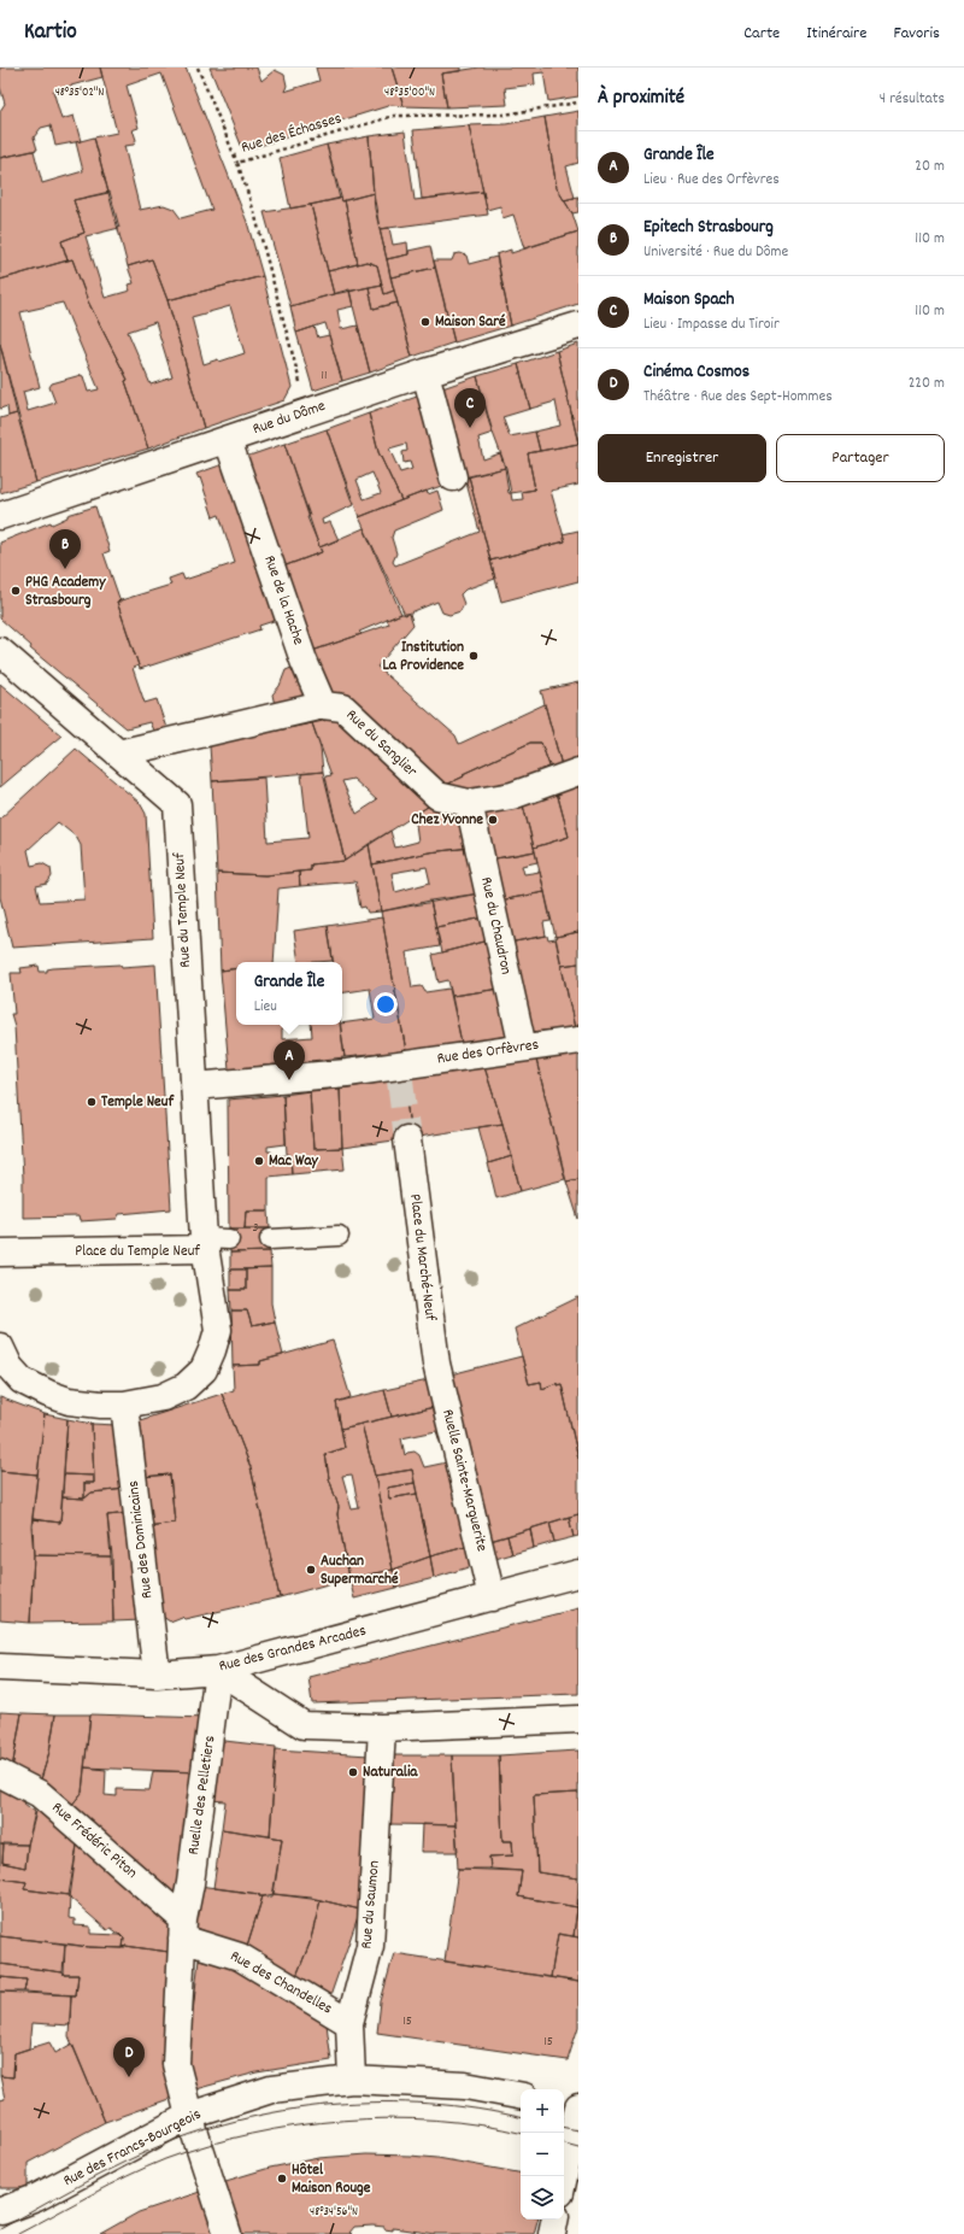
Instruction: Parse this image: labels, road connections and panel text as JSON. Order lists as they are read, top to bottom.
{
  "streets": {
    "street": [
      "Rue du Dôme",
      "Rue de la Hache",
      "Rue du Sanglier",
      "Rue du Temple Neuf",
      "Rue du Chaudron",
      "Rue des Orfèvres",
      "Place du Temple Neuf",
      "Place du Marché-Neuf",
      "Ruelle Sainte-Marguerite",
      "Rue des Dominicains",
      "Rue des Grandes Arcades",
      "Ruelle des Pelletiers",
      "Rue Frédéric Piton",
      "Rue du Saumon",
      "Rue des Chandelles",
      "Rue des Francs-Bourgeois"
    ],
    "path": ["Rue des Échasses"]
  },
  "crossings": [
    ["Rue des Échasses", "Rue du Dôme"],
    ["Rue du Dôme", "Rue de la Hache"],
    ["Rue de la Hache", "Rue du Sanglier"],
    ["Rue du Sanglier", "Rue du Temple Neuf"],
    ["Rue du Sanglier", "Rue du Chaudron"],
    ["Rue du Temple Neuf", "Rue des Orfèvres"],
    ["Rue du Temple Neuf", "Place du Temple Neuf"],
    ["Rue du Chaudron", "Rue des Orfèvres"],
    ["Place du Temple Neuf", "Rue des Dominicains"],
    ["Place du Marché-Neuf", "Ruelle Sainte-Marguerite"],
    ["Ruelle Sainte-Marguerite", "Rue des Grandes Arcades"],
    ["Rue des Dominicains", "Rue des Grandes Arcades"],
    ["Rue des Grandes Arcades", "Ruelle des Pelletiers"],
    ["Ruelle des Pelletiers", "Rue Frédéric Piton"],
    ["Ruelle des Pelletiers", "Rue des Chandelles"],
    ["Ruelle des Pelletiers", "Rue des Francs-Bourgeois"],
    ["Rue Frédéric Piton", "Rue des Chandelles"],
    ["Rue du Saumon", "Rue des Chandelles"],
    ["Rue du Saumon", "Rue des Francs-Bourgeois"]
  ],
  "places": [
    "Maison Saré",
    "PHG Academy Strasbourg",
    "Institution La Providence",
    "Chez Yvonne",
    "Temple Neuf",
    "Mac Way",
    "Auchan Supermarché",
    "Naturalia",
    "Hôtel Maison Rouge"
  ],
  "house_numbers": [
    "11",
    "3",
    "15",
    "15"
  ],
  "page": {
    "header": "Kartio",
    "nav": ["Carte", "Itinéraire", "Favoris"],
    "heading": ["À proximité", "4 résultats"],
    "list": [
      {
        "mark": "A",
        "name": "Grande Île",
        "note": "Lieu · Rue des Orfèvres",
        "value": "20 m"
      },
      {
        "mark": "B",
        "name": "Epitech Strasbourg",
        "note": "Université · Rue du Dôme",
        "value": "110 m"
      },
      {
        "mark": "C",
        "name": "Maison Spach",
        "note": "Lieu · Impasse du Tiroir",
        "value": "110 m"
      },
      {
        "mark": "D",
        "name": "Cinéma Cosmos",
        "note": "Théâtre · Rue des Sept-Hommes",
        "value": "220 m"
      }
    ],
    "pins": [
      "C",
      "B",
      "A",
      "D"
    ],
    "buttons": ["Enregistrer", "Partager"],
    "popup": ["Grande Île", "Lieu"],
    "map_buttons": ["+", "−"]
  },
  "coordinates": ["48°35'02\"N", "48°35'00\"N", "48°34'56\"N"]
}
